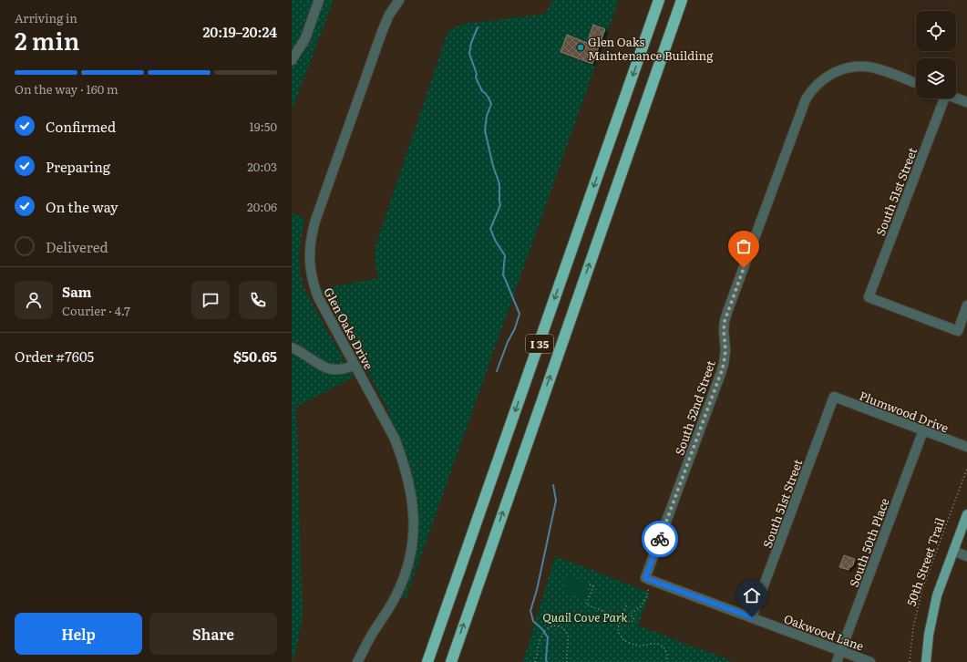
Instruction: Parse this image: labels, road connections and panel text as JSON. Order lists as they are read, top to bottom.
{
  "streets": {
    "highway": ["I 35"],
    "street": [
      "South 51st Street",
      "Glen Oaks Drive",
      "South 52nd Street",
      "Plumwood Drive",
      "South 50th Place",
      "Oakwood Lane"
    ],
    "path": ["50th Street Trail"]
  },
  "crossings": [
    ["South 51st Street", "Plumwood Drive"],
    ["South 51st Street", "Oakwood Lane"],
    ["South 52nd Street", "Oakwood Lane"],
    ["Plumwood Drive", "South 50th Place"],
    ["South 50th Place", "Oakwood Lane"]
  ],
  "parks": ["Quail Cove Park"],
  "places": ["Glen Oaks Maintenance Building"],
  "page": {
    "heading": ["2 min", "Arriving in", "20:19–20:24"],
    "panel": [
      "Sam",
      "Courier · 4.7",
      "Order #7605",
      "$50.65"
    ],
    "bar": "On the way · 160 m",
    "list": [
      ["Confirmed", "19:50"],
      ["Preparing", "20:03"],
      ["On the way", "20:06"],
      "Delivered"
    ],
    "buttons": ["Help", "Share"]
  }
}
